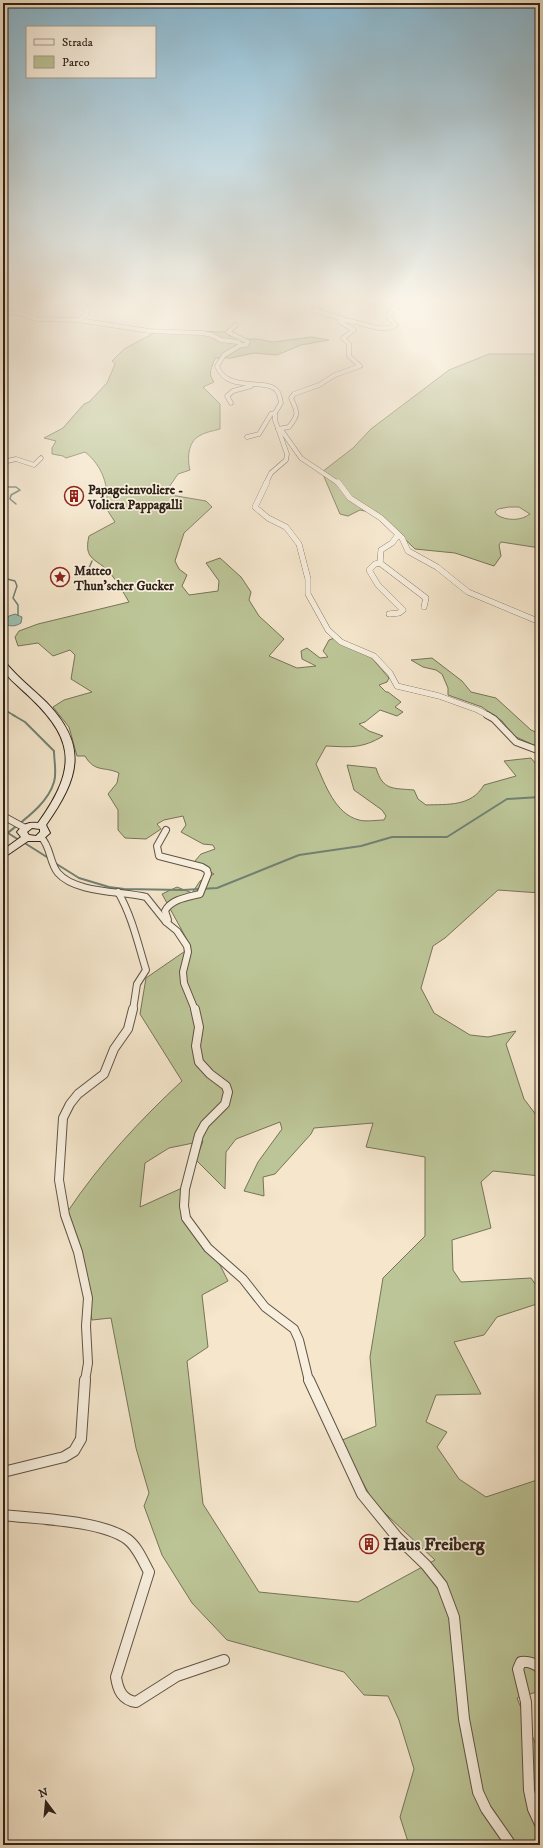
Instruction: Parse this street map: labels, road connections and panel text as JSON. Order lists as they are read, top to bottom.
{
  "places": {
    "building": ["Papageienvoliere - Voliera Pappagalli", "Haus Freiberg"],
    "place": ["Matteo Thun'scher Gucker"]
  },
  "legend": ["Strada", "Parco"],
  "north": "top"
}
